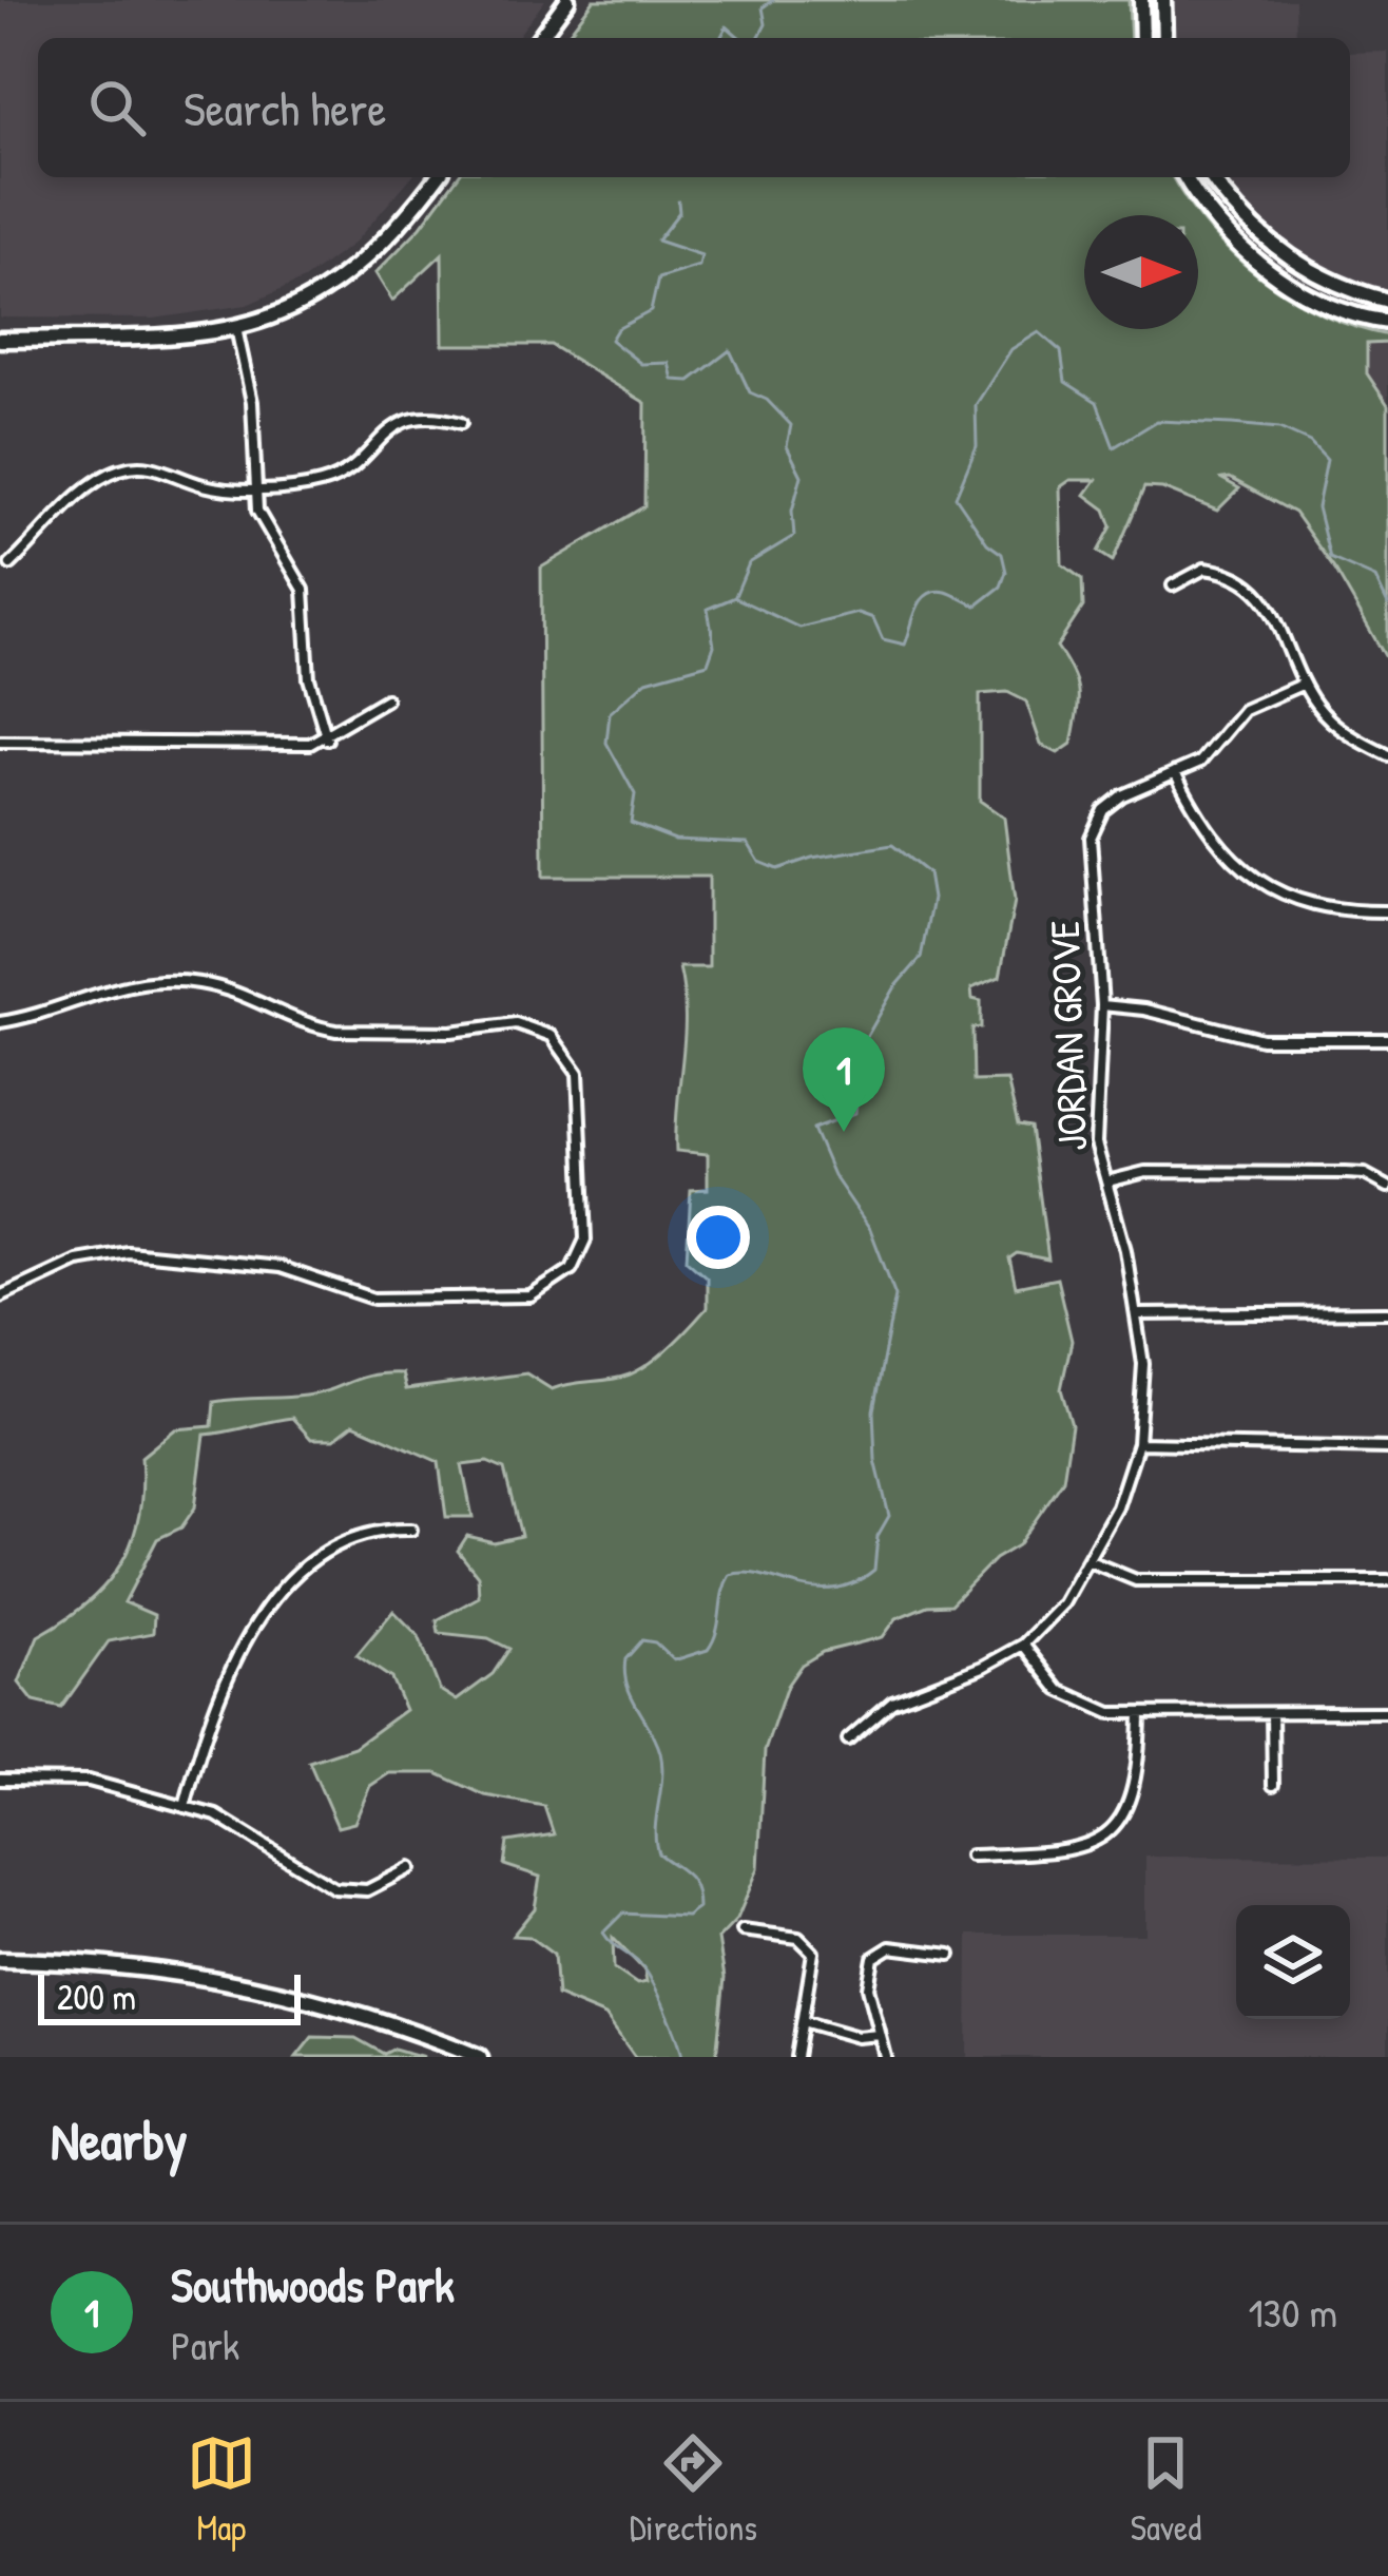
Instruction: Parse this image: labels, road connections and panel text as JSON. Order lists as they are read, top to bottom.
{
  "streets": {
    "street": ["JORDAN GROVE"]
  },
  "scale_bar": "200 m",
  "north": "right",
  "page": {
    "search": "Search here",
    "pins": "1",
    "scale": "200 m",
    "heading": "Nearby",
    "list": [
      {
        "mark": "1",
        "name": "Southwoods Park",
        "note": "Park",
        "value": "130 m"
      }
    ],
    "nav": ["Map", "Directions", "Saved"]
  }
}
